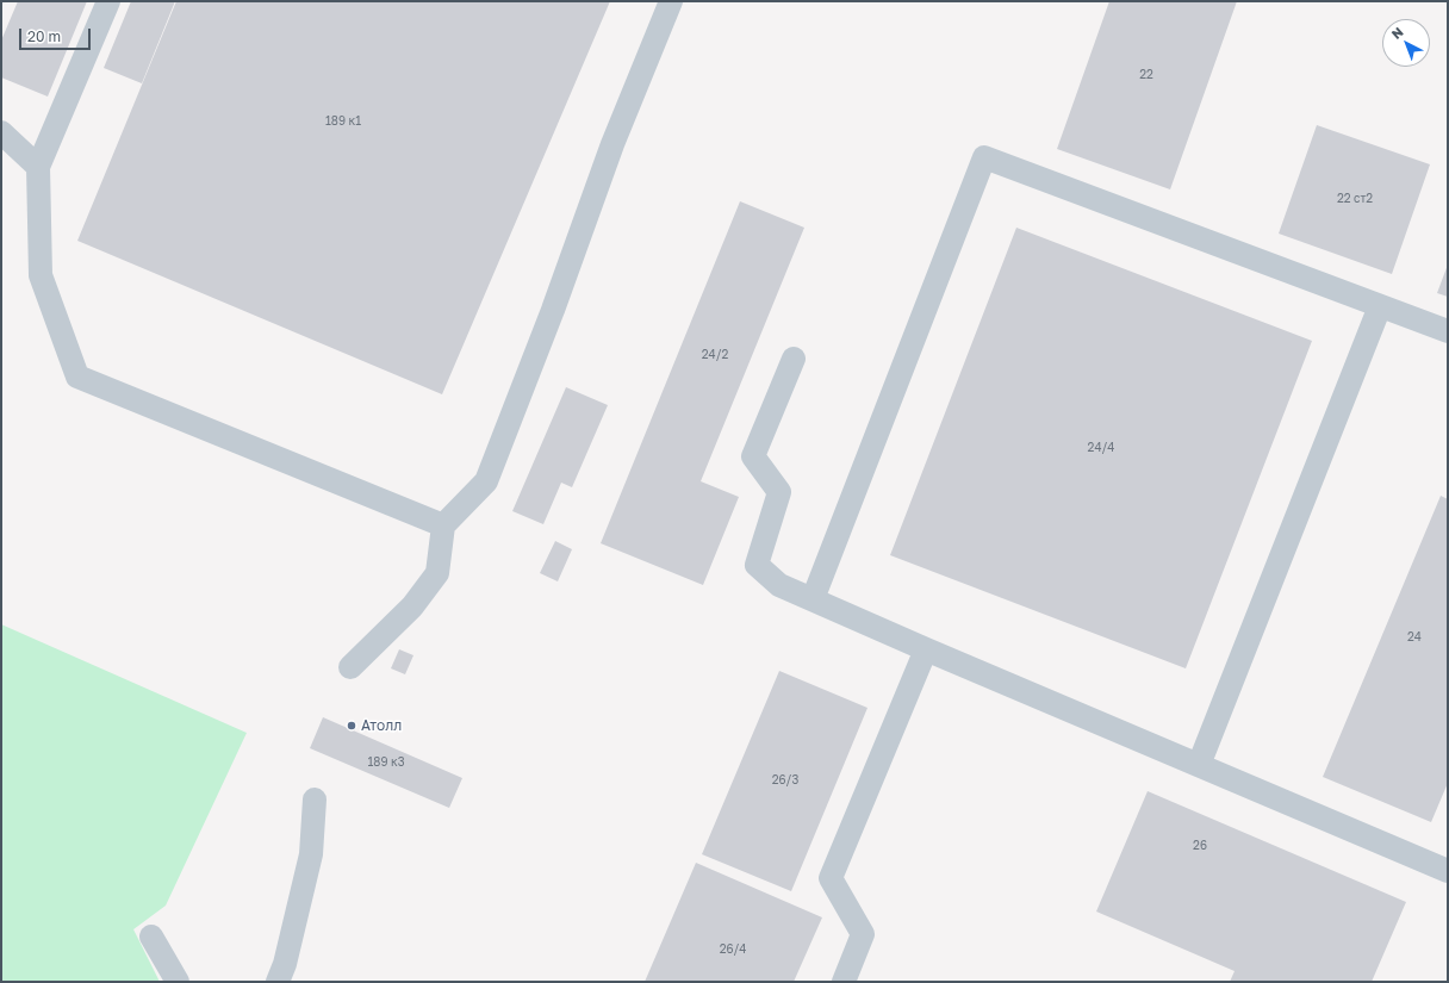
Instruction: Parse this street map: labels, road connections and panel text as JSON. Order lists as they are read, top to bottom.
{
  "places": ["Атолл"],
  "house_numbers": [
    "22",
    "189 к1",
    "22 ст2",
    "24/2",
    "24/4",
    "24",
    "189 к3",
    "26/3",
    "26",
    "26/4"
  ],
  "scale_bar": "20 m",
  "north": "top left"
}
